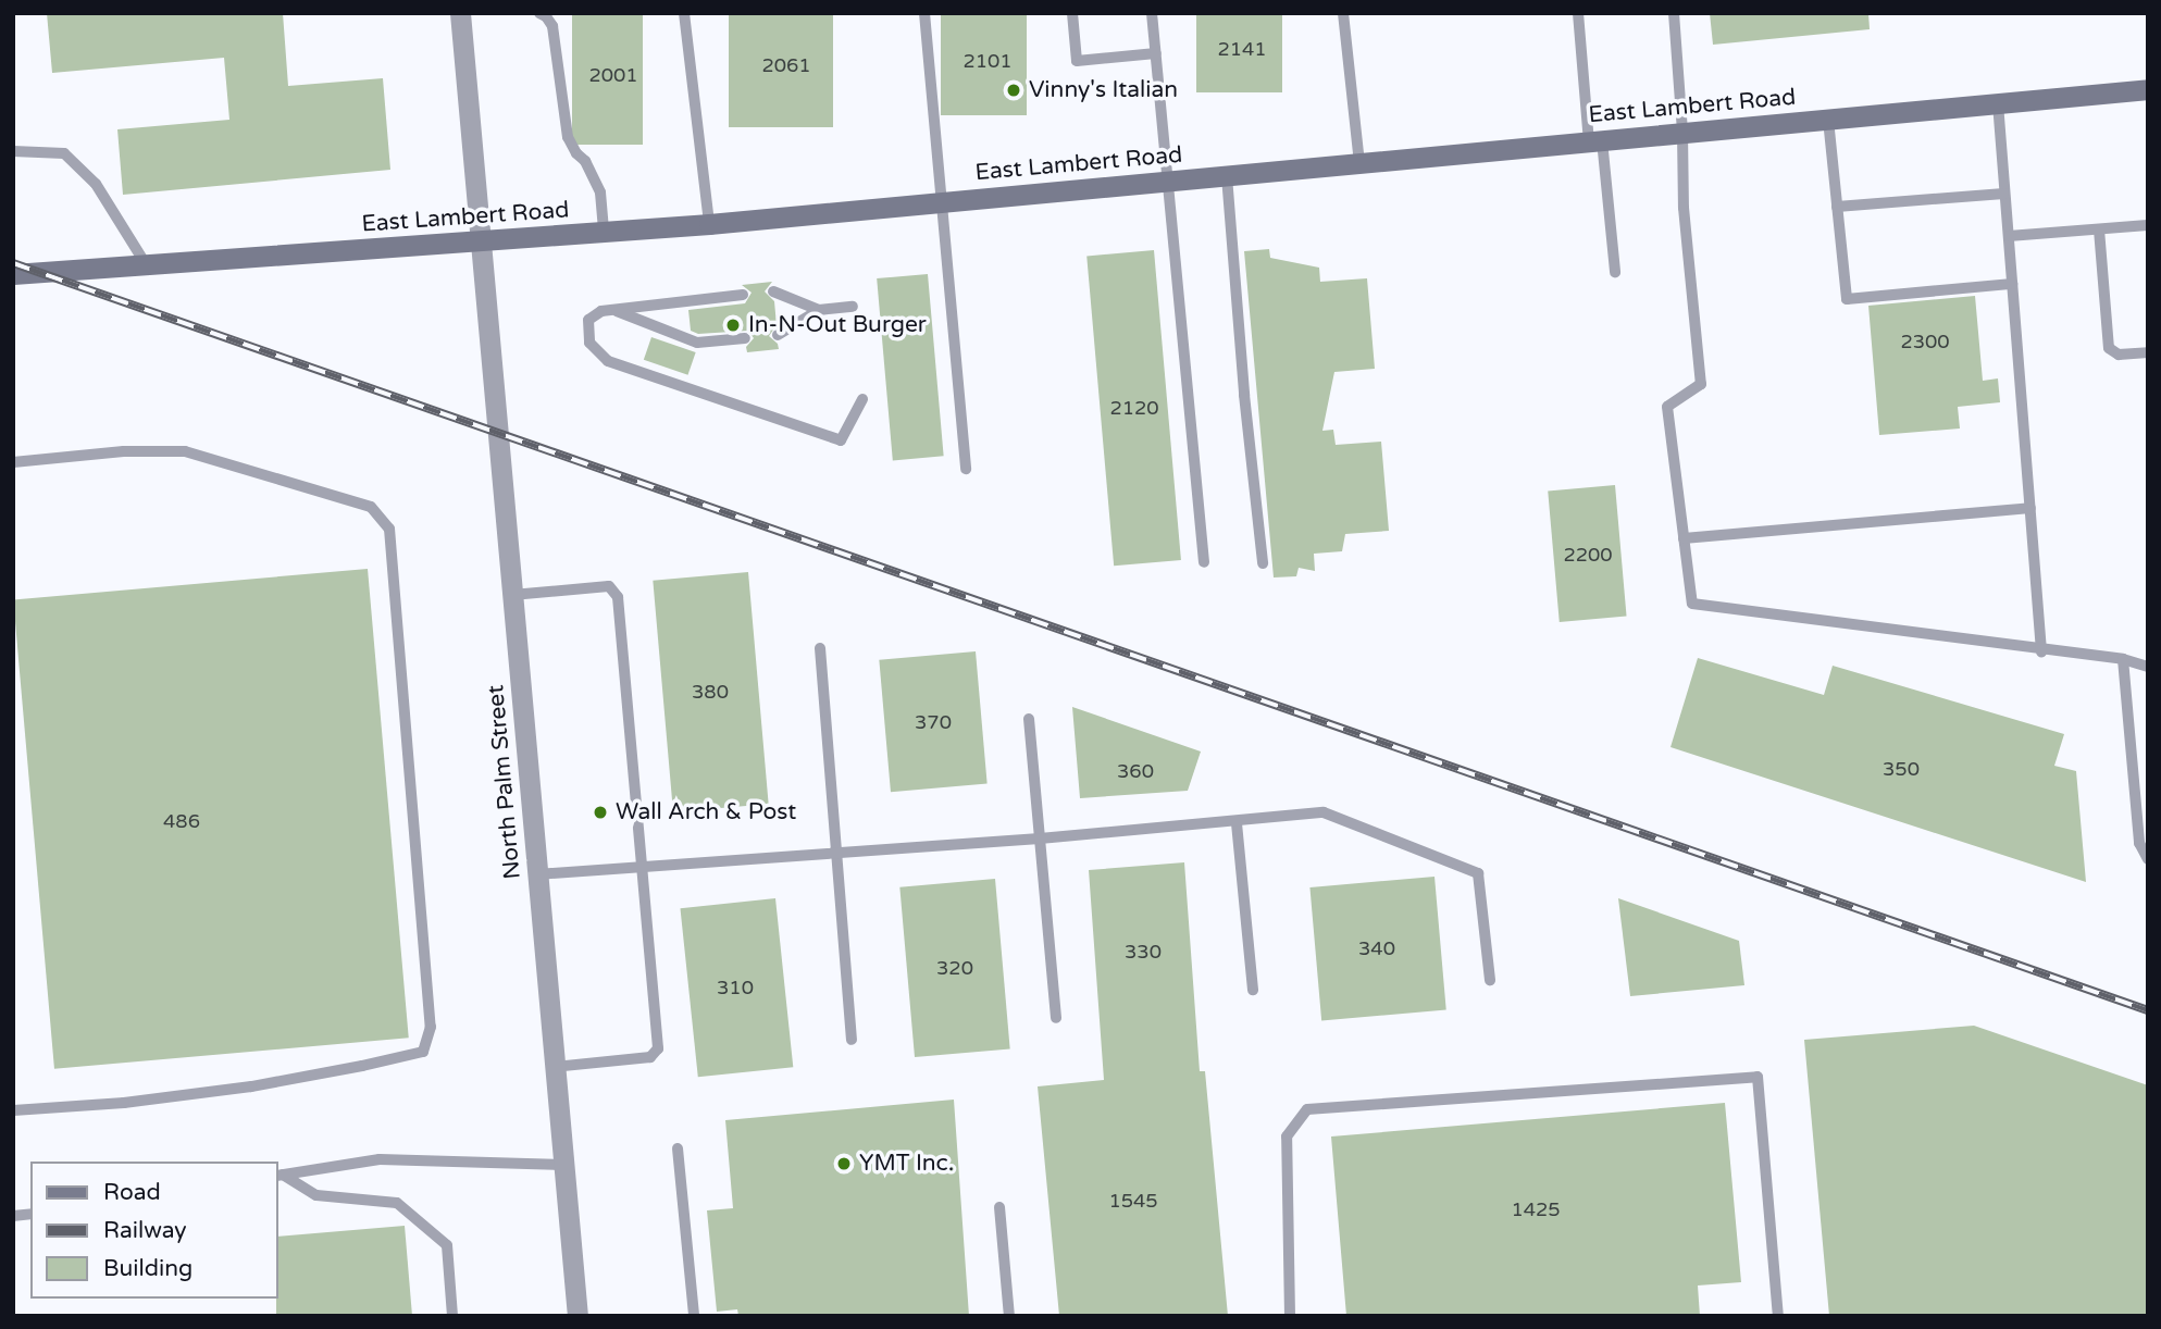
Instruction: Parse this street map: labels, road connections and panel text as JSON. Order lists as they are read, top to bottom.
{
  "streets": {
    "main road": ["East Lambert Road"],
    "street": ["North Palm Street"]
  },
  "crossings": [
    ["East Lambert Road", "North Palm Street"]
  ],
  "places": [
    "Vinny's Italian",
    "In-N-Out Burger",
    "Wall Arch & Post",
    "YMT Inc."
  ],
  "house_numbers": [
    "2141",
    "2101",
    "2061",
    "2001",
    "2300",
    "2120",
    "2200",
    "380",
    "370",
    "350",
    "360",
    "486",
    "340",
    "330",
    "320",
    "310",
    "1545",
    "1425"
  ],
  "legend": ["Road", "Railway", "Building"]
}
